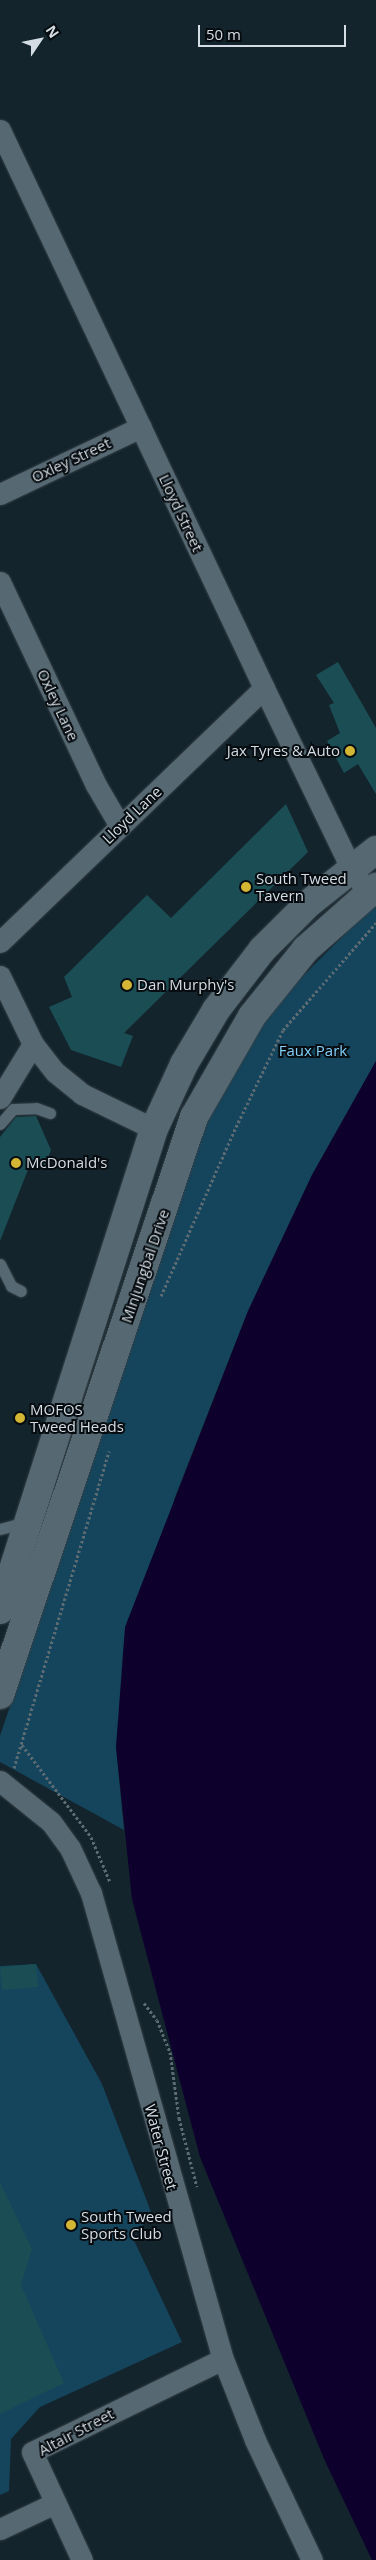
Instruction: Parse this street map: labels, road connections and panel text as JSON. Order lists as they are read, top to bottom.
{
  "streets": {
    "main road": ["Minjungbal Drive"],
    "street": [
      "Oxley Street",
      "Lloyd Street",
      "Oxley Lane",
      "Lloyd Lane",
      "Water Street",
      "Altair Street"
    ]
  },
  "crossings": [
    ["Oxley Street", "Lloyd Street"],
    ["Lloyd Street", "Lloyd Lane"],
    ["Lloyd Street", "Minjungbal Drive"],
    ["Oxley Lane", "Lloyd Lane"],
    ["Water Street", "Altair Street"]
  ],
  "parks": ["Faux Park"],
  "places": [
    "Jax Tyres & Auto",
    "South Tweed Tavern",
    "Dan Murphy's",
    "McDonald's",
    "MOFOS Tweed Heads",
    "South Tweed Sports Club"
  ],
  "scale_bar": "50 m",
  "north": "top right"
}
